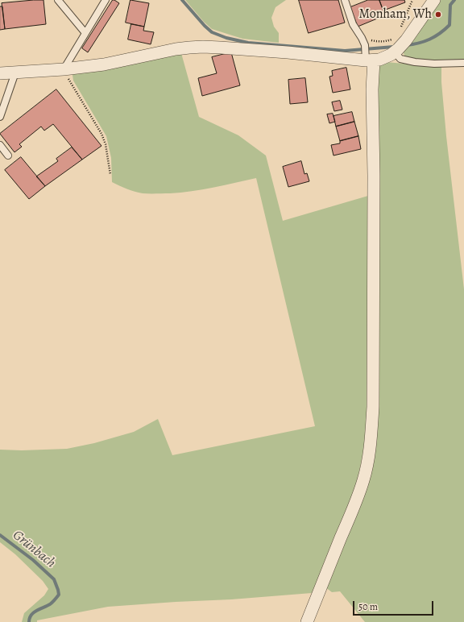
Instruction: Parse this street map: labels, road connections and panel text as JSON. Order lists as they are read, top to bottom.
{
  "water": ["Grünbach"],
  "places": ["Monham, Wh"],
  "scale_bar": "50 m"
}
